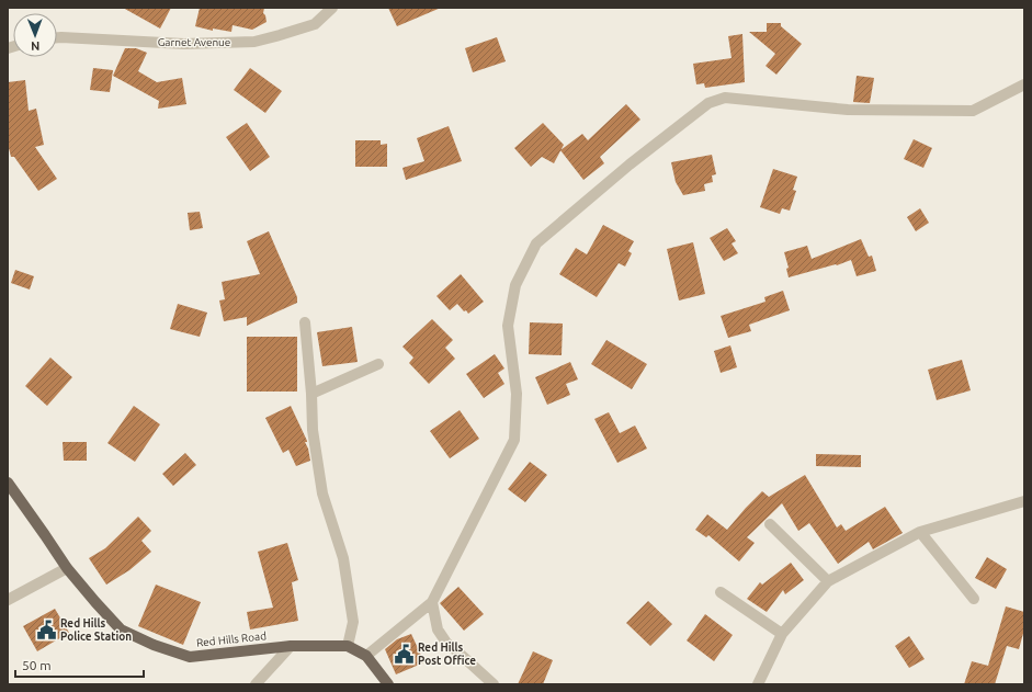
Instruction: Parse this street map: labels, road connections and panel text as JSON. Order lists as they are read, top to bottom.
{
  "streets": {
    "main road": ["Red Hills Road"],
    "street": ["Garnet Avenue"]
  },
  "places": {
    "public building": ["Red Hills Police Station", "Red Hills Post Office"]
  },
  "scale_bar": "50 m",
  "north": "bottom"
}
